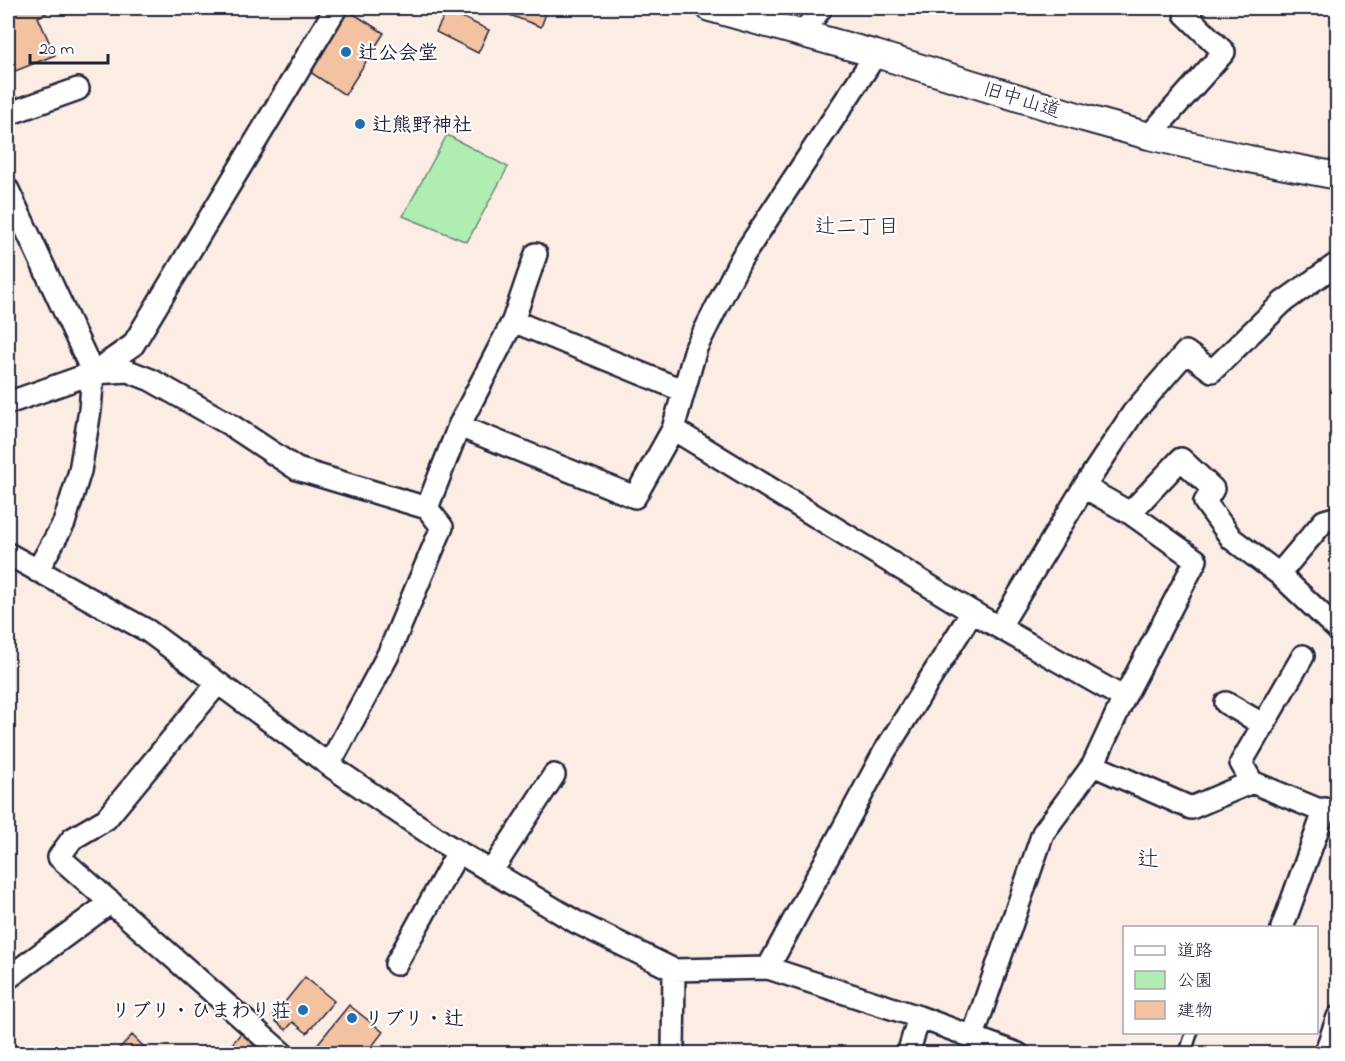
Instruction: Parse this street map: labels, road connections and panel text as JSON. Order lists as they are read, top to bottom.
{
  "streets": {
    "street": ["旧中山道"]
  },
  "districts": ["辻二丁目", "辻"],
  "places": [
    "辻公会堂",
    "辻熊野神社",
    "リブリ・ひまわり荘",
    "リブリ・辻"
  ],
  "legend": ["道路", "公園", "建物"],
  "scale_bar": "20 m"
}
